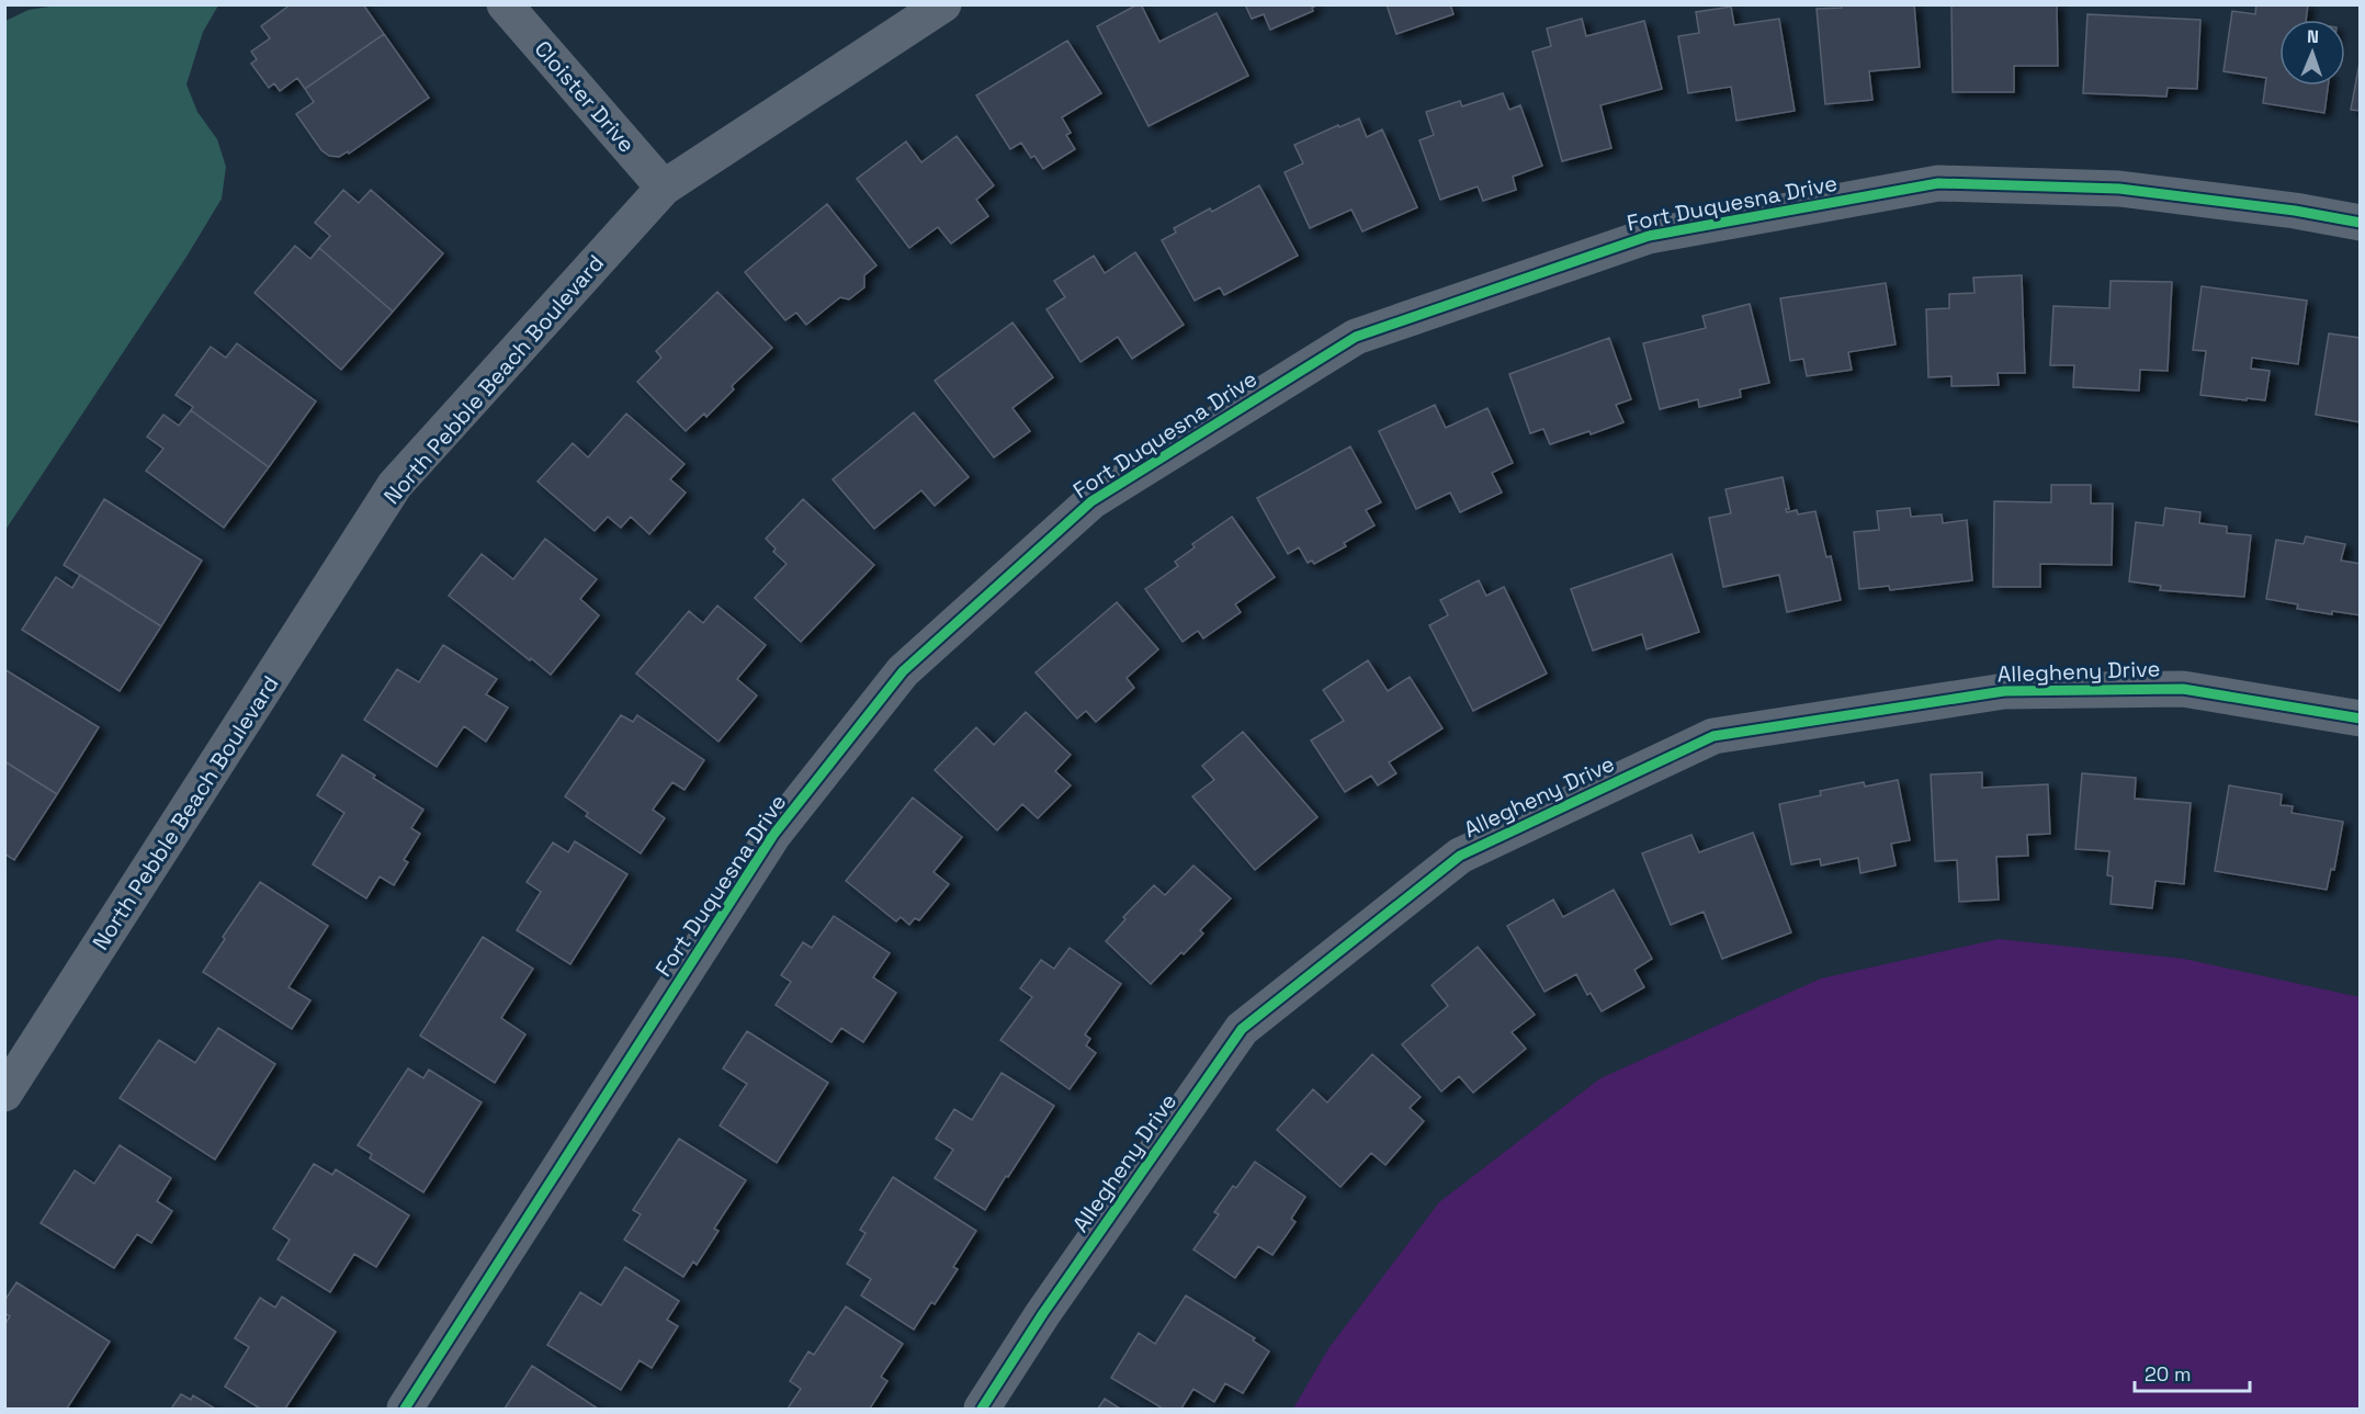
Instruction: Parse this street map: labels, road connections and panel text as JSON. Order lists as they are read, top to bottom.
{
  "streets": {
    "street": [
      "Cloister Drive",
      "Fort Duquesna Drive",
      "North Pebble Beach Boulevard",
      "Allegheny Drive"
    ]
  },
  "crossings": [
    ["Cloister Drive", "North Pebble Beach Boulevard"]
  ],
  "scale_bar": "20 m",
  "north": "top"
}
